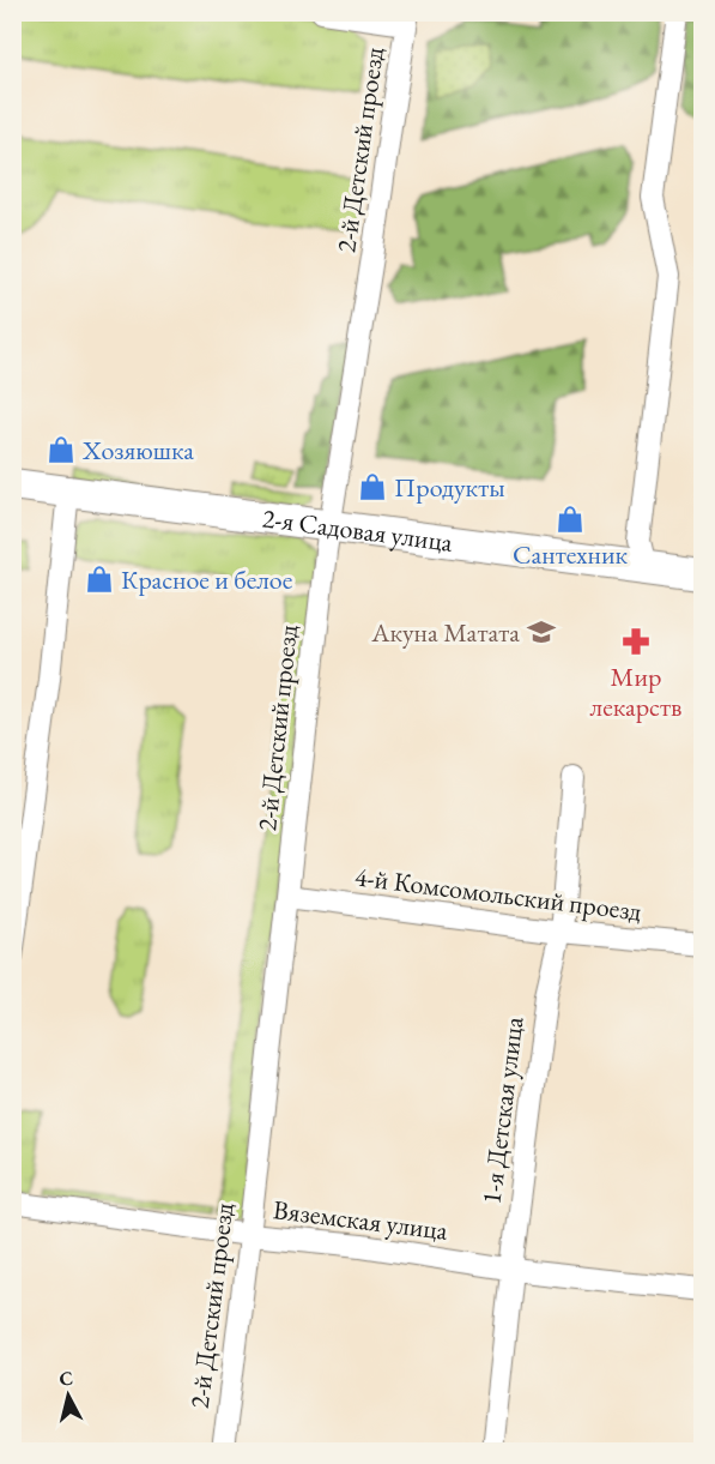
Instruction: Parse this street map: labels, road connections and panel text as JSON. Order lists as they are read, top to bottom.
{
  "streets": {
    "street": [
      "2-й Детский проезд",
      "2-я Садовая улица",
      "4-й Комсомольский проезд",
      "1-я Детская улица",
      "Вяземская улица"
    ]
  },
  "crossings": [
    ["2-й Детский проезд", "2-я Садовая улица"],
    ["2-й Детский проезд", "4-й Комсомольский проезд"],
    ["2-й Детский проезд", "Вяземская улица"],
    ["4-й Комсомольский проезд", "1-я Детская улица"],
    ["1-я Детская улица", "Вяземская улица"]
  ],
  "places": {
    "shop": [
      "Хозяюшка",
      "Продукты",
      "Сантехник",
      "Красное и белое"
    ],
    "school or university": ["Акуна Матата"],
    "pharmacy": ["Мир лекарств"]
  },
  "north": "top"
}
